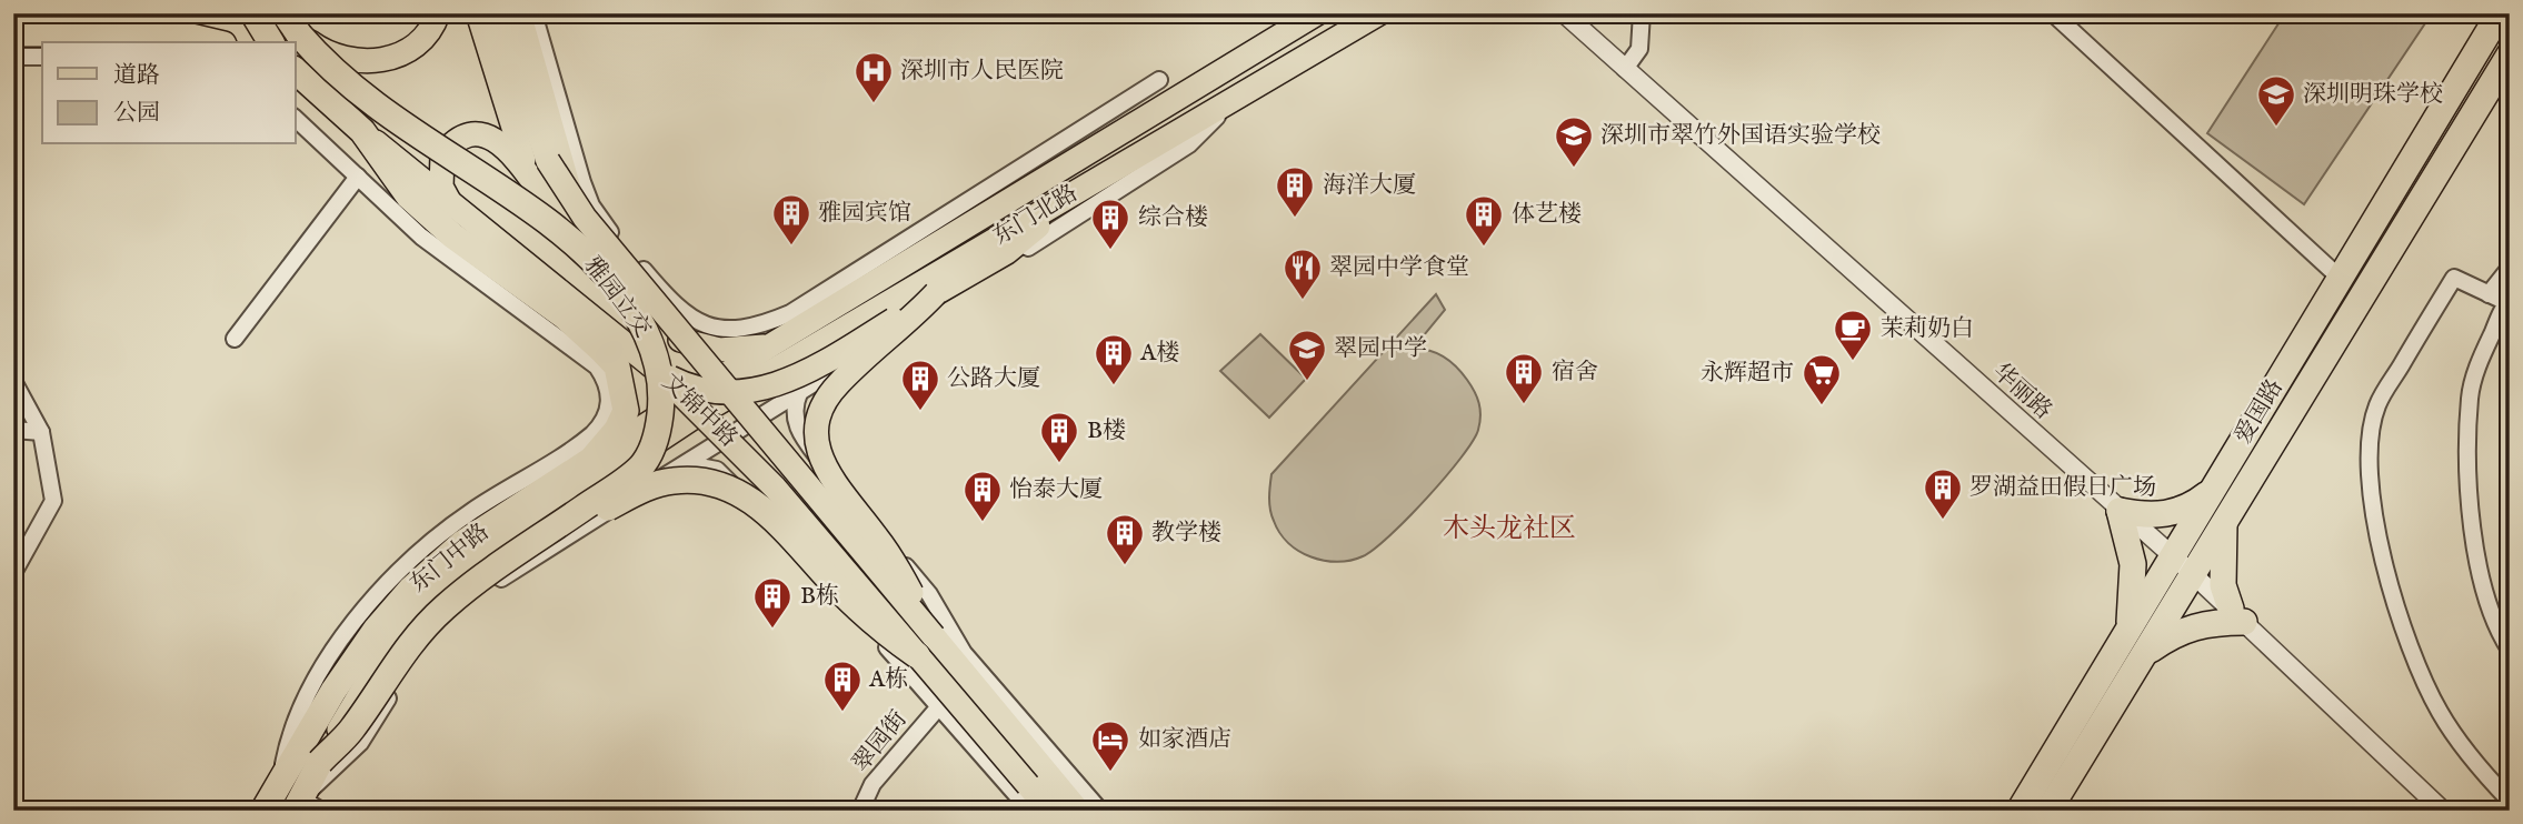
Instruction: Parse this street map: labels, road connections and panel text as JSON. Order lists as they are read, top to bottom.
{
  "streets": {
    "highway": [
      "雅园立交",
      "文锦中路",
      "爱国路",
      "东门中路"
    ],
    "main road": ["东门北路"],
    "street": ["华丽路", "翠园街"]
  },
  "crossings": [
    ["东门北路", "东门中路"],
    ["雅园立交", "文锦中路"],
    ["雅园立交", "东门中路"],
    ["华丽路", "爱国路"]
  ],
  "districts": ["木头龙社区"],
  "places": {
    "hospital": ["深圳市人民医院"],
    "school or university": ["深圳明珠学校", "深圳市翠竹外国语实验学校", "翠园中学"],
    "building": [
      "海洋大厦",
      "雅园宾馆",
      "体艺楼",
      "综合楼",
      "A楼",
      "宿舍",
      "公路大厦",
      "B楼",
      "罗湖益田假日广场",
      "怡泰大厦",
      "教学楼",
      "B栋",
      "A栋"
    ],
    "restaurant": ["翠园中学食堂"],
    "cafe": ["茉莉奶白"],
    "supermarket": ["永辉超市"],
    "hotel": ["如家酒店"]
  },
  "legend": ["道路", "公园"]
}
